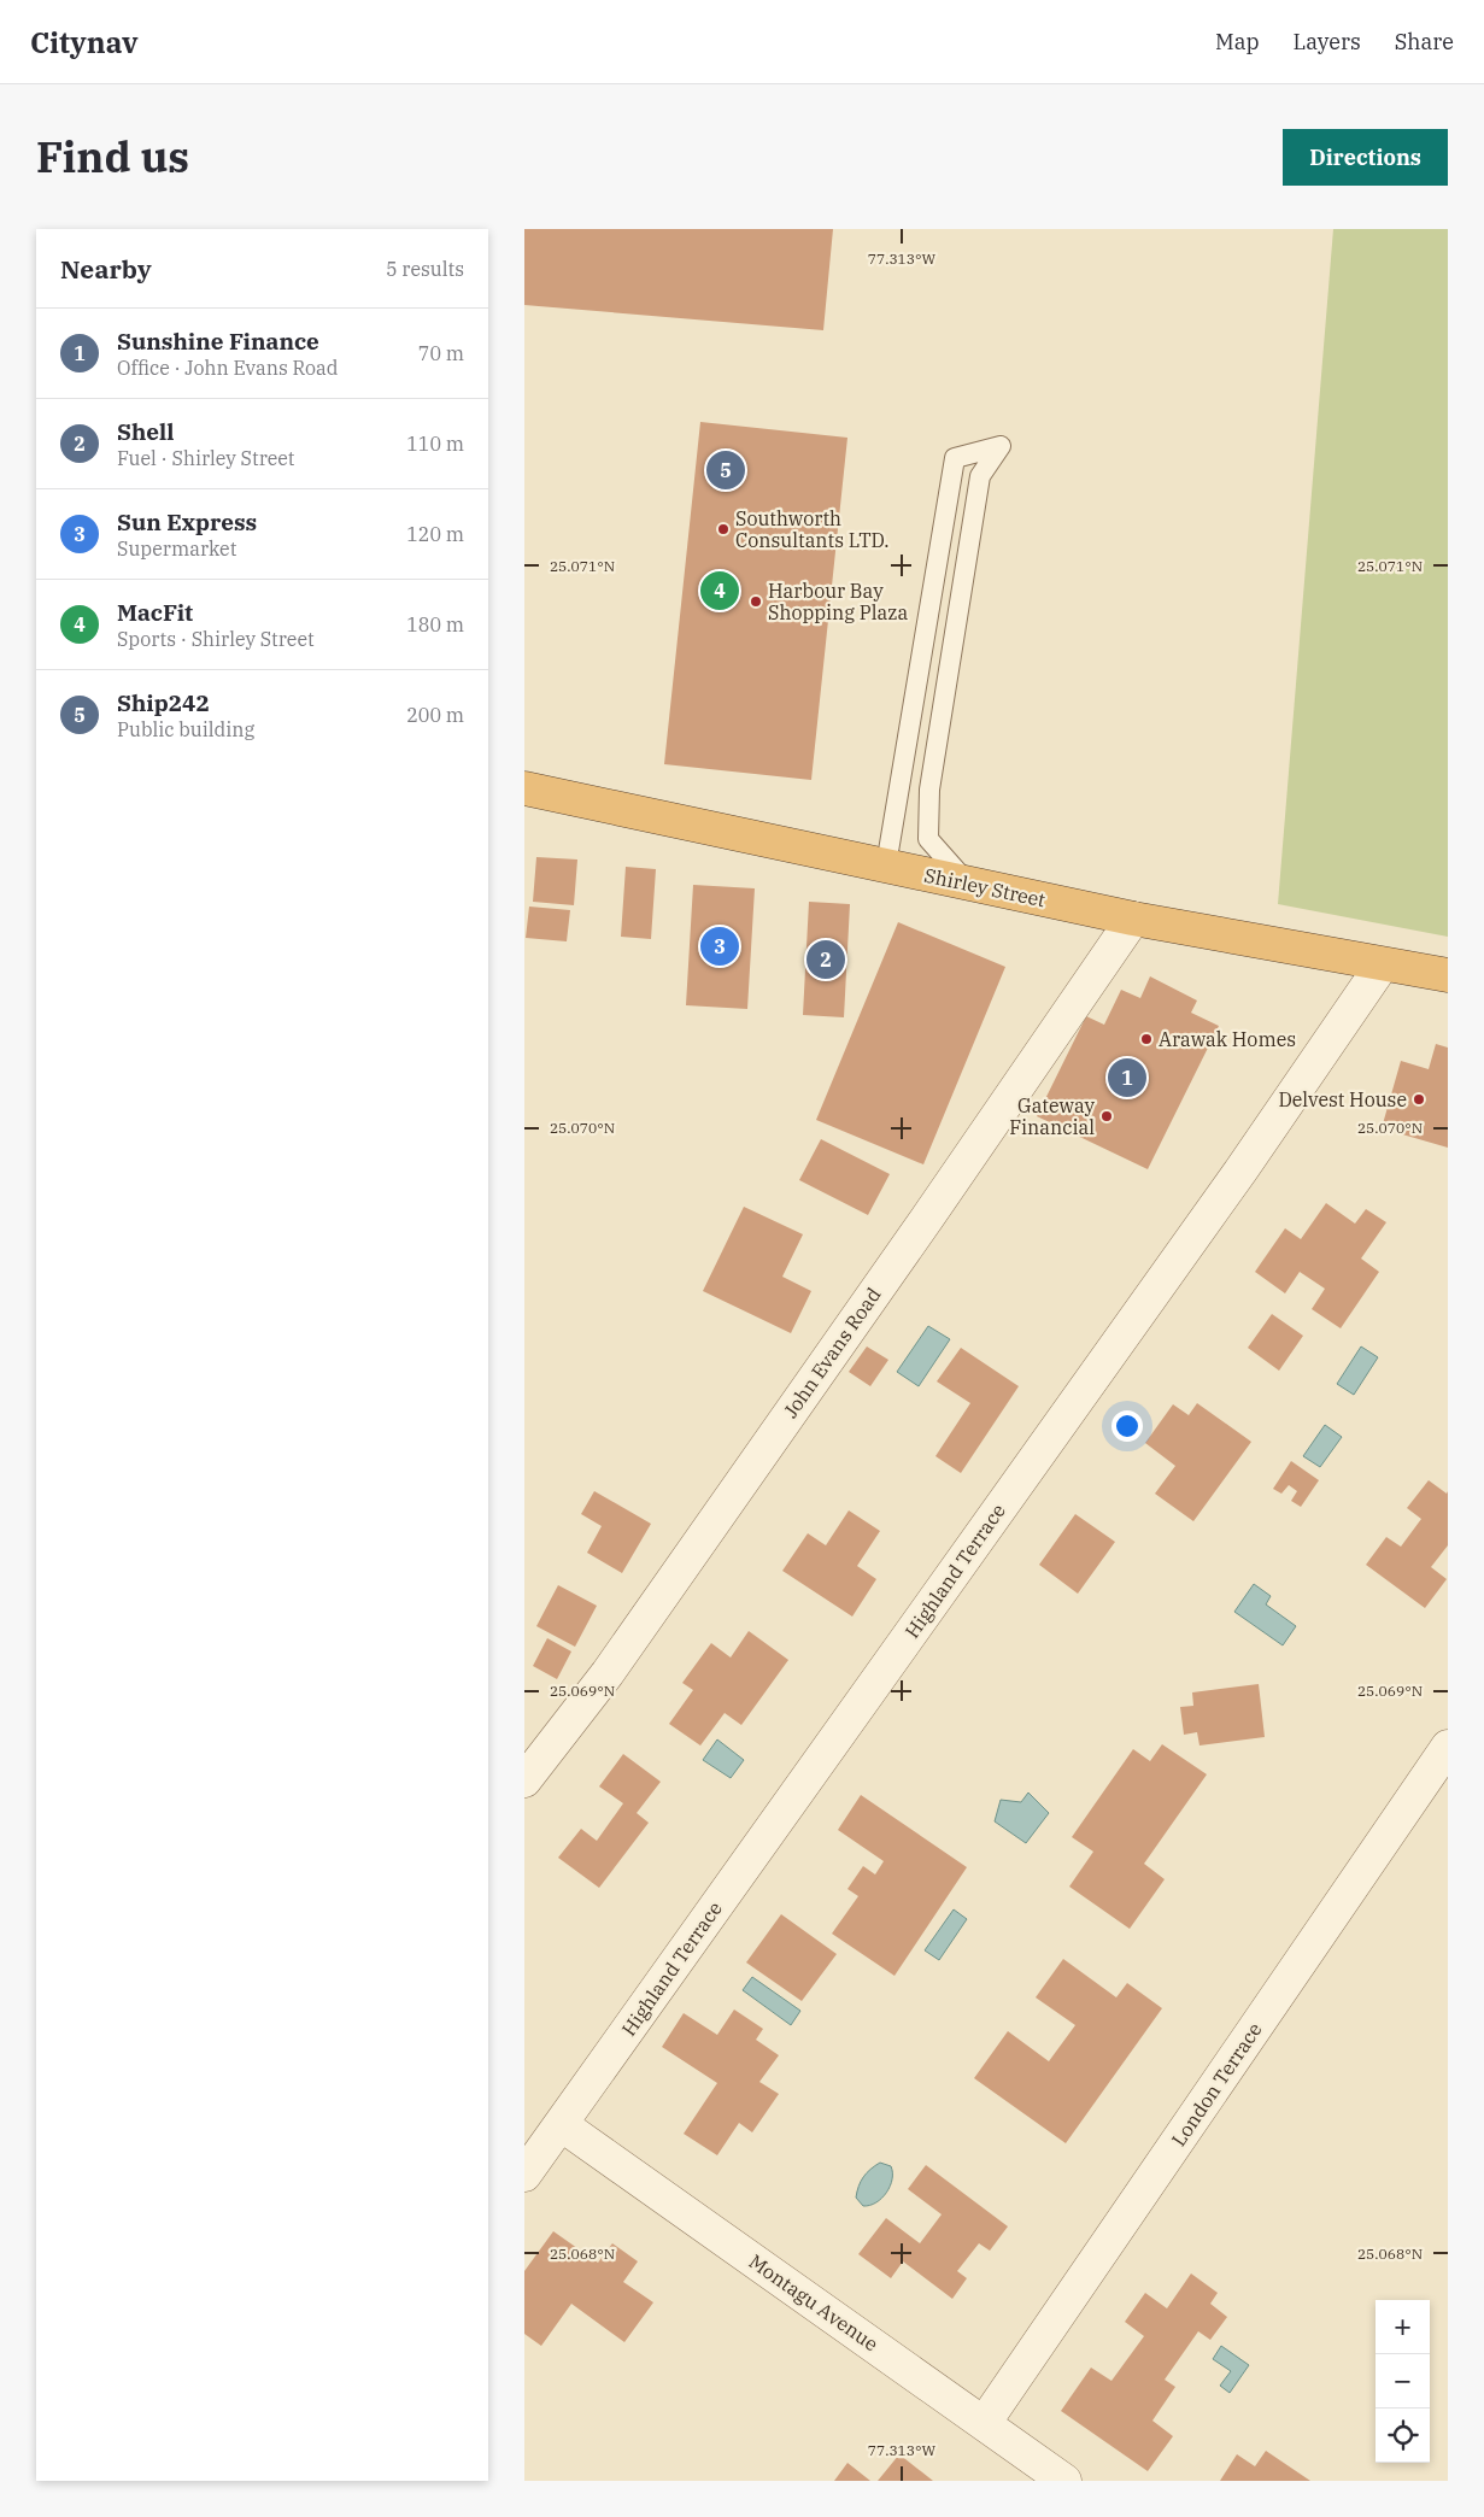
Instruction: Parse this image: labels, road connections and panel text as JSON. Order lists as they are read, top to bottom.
{
  "streets": {
    "highway": ["Shirley Street"],
    "street": [
      "John Evans Road",
      "Highland Terrace",
      "London Terrace",
      "Montagu Avenue"
    ]
  },
  "crossings": [
    ["Shirley Street", "John Evans Road"],
    ["Shirley Street", "Highland Terrace"],
    ["Highland Terrace", "Montagu Avenue"],
    ["London Terrace", "Montagu Avenue"]
  ],
  "places": [
    "Southworth Consultants LTD.",
    "Harbour Bay Shopping Plaza",
    "Arawak Homes",
    "Delvest House",
    "Gateway Financial"
  ],
  "page": {
    "header": "Citynav",
    "nav": ["Map", "Layers", "Share"],
    "title": "Find us",
    "buttons": "Directions",
    "heading": ["Nearby", "5 results"],
    "list": [
      {
        "mark": "1",
        "name": "Sunshine Finance",
        "note": "Office · John Evans Road",
        "value": "70 m"
      },
      {
        "mark": "2",
        "name": "Shell",
        "note": "Fuel · Shirley Street",
        "value": "110 m"
      },
      {
        "mark": "3",
        "name": "Sun Express",
        "note": "Supermarket",
        "value": "120 m"
      },
      {
        "mark": "4",
        "name": "MacFit",
        "note": "Sports · Shirley Street",
        "value": "180 m"
      },
      {
        "mark": "5",
        "name": "Ship242",
        "note": "Public building",
        "value": "200 m"
      }
    ],
    "pins": [
      "5",
      "4",
      "3",
      "2",
      "1"
    ],
    "map_buttons": ["+", "−"]
  },
  "coordinates": [
    "77.313°W",
    "25.071°N",
    "25.070°N",
    "25.069°N",
    "25.068°N"
  ]
}
